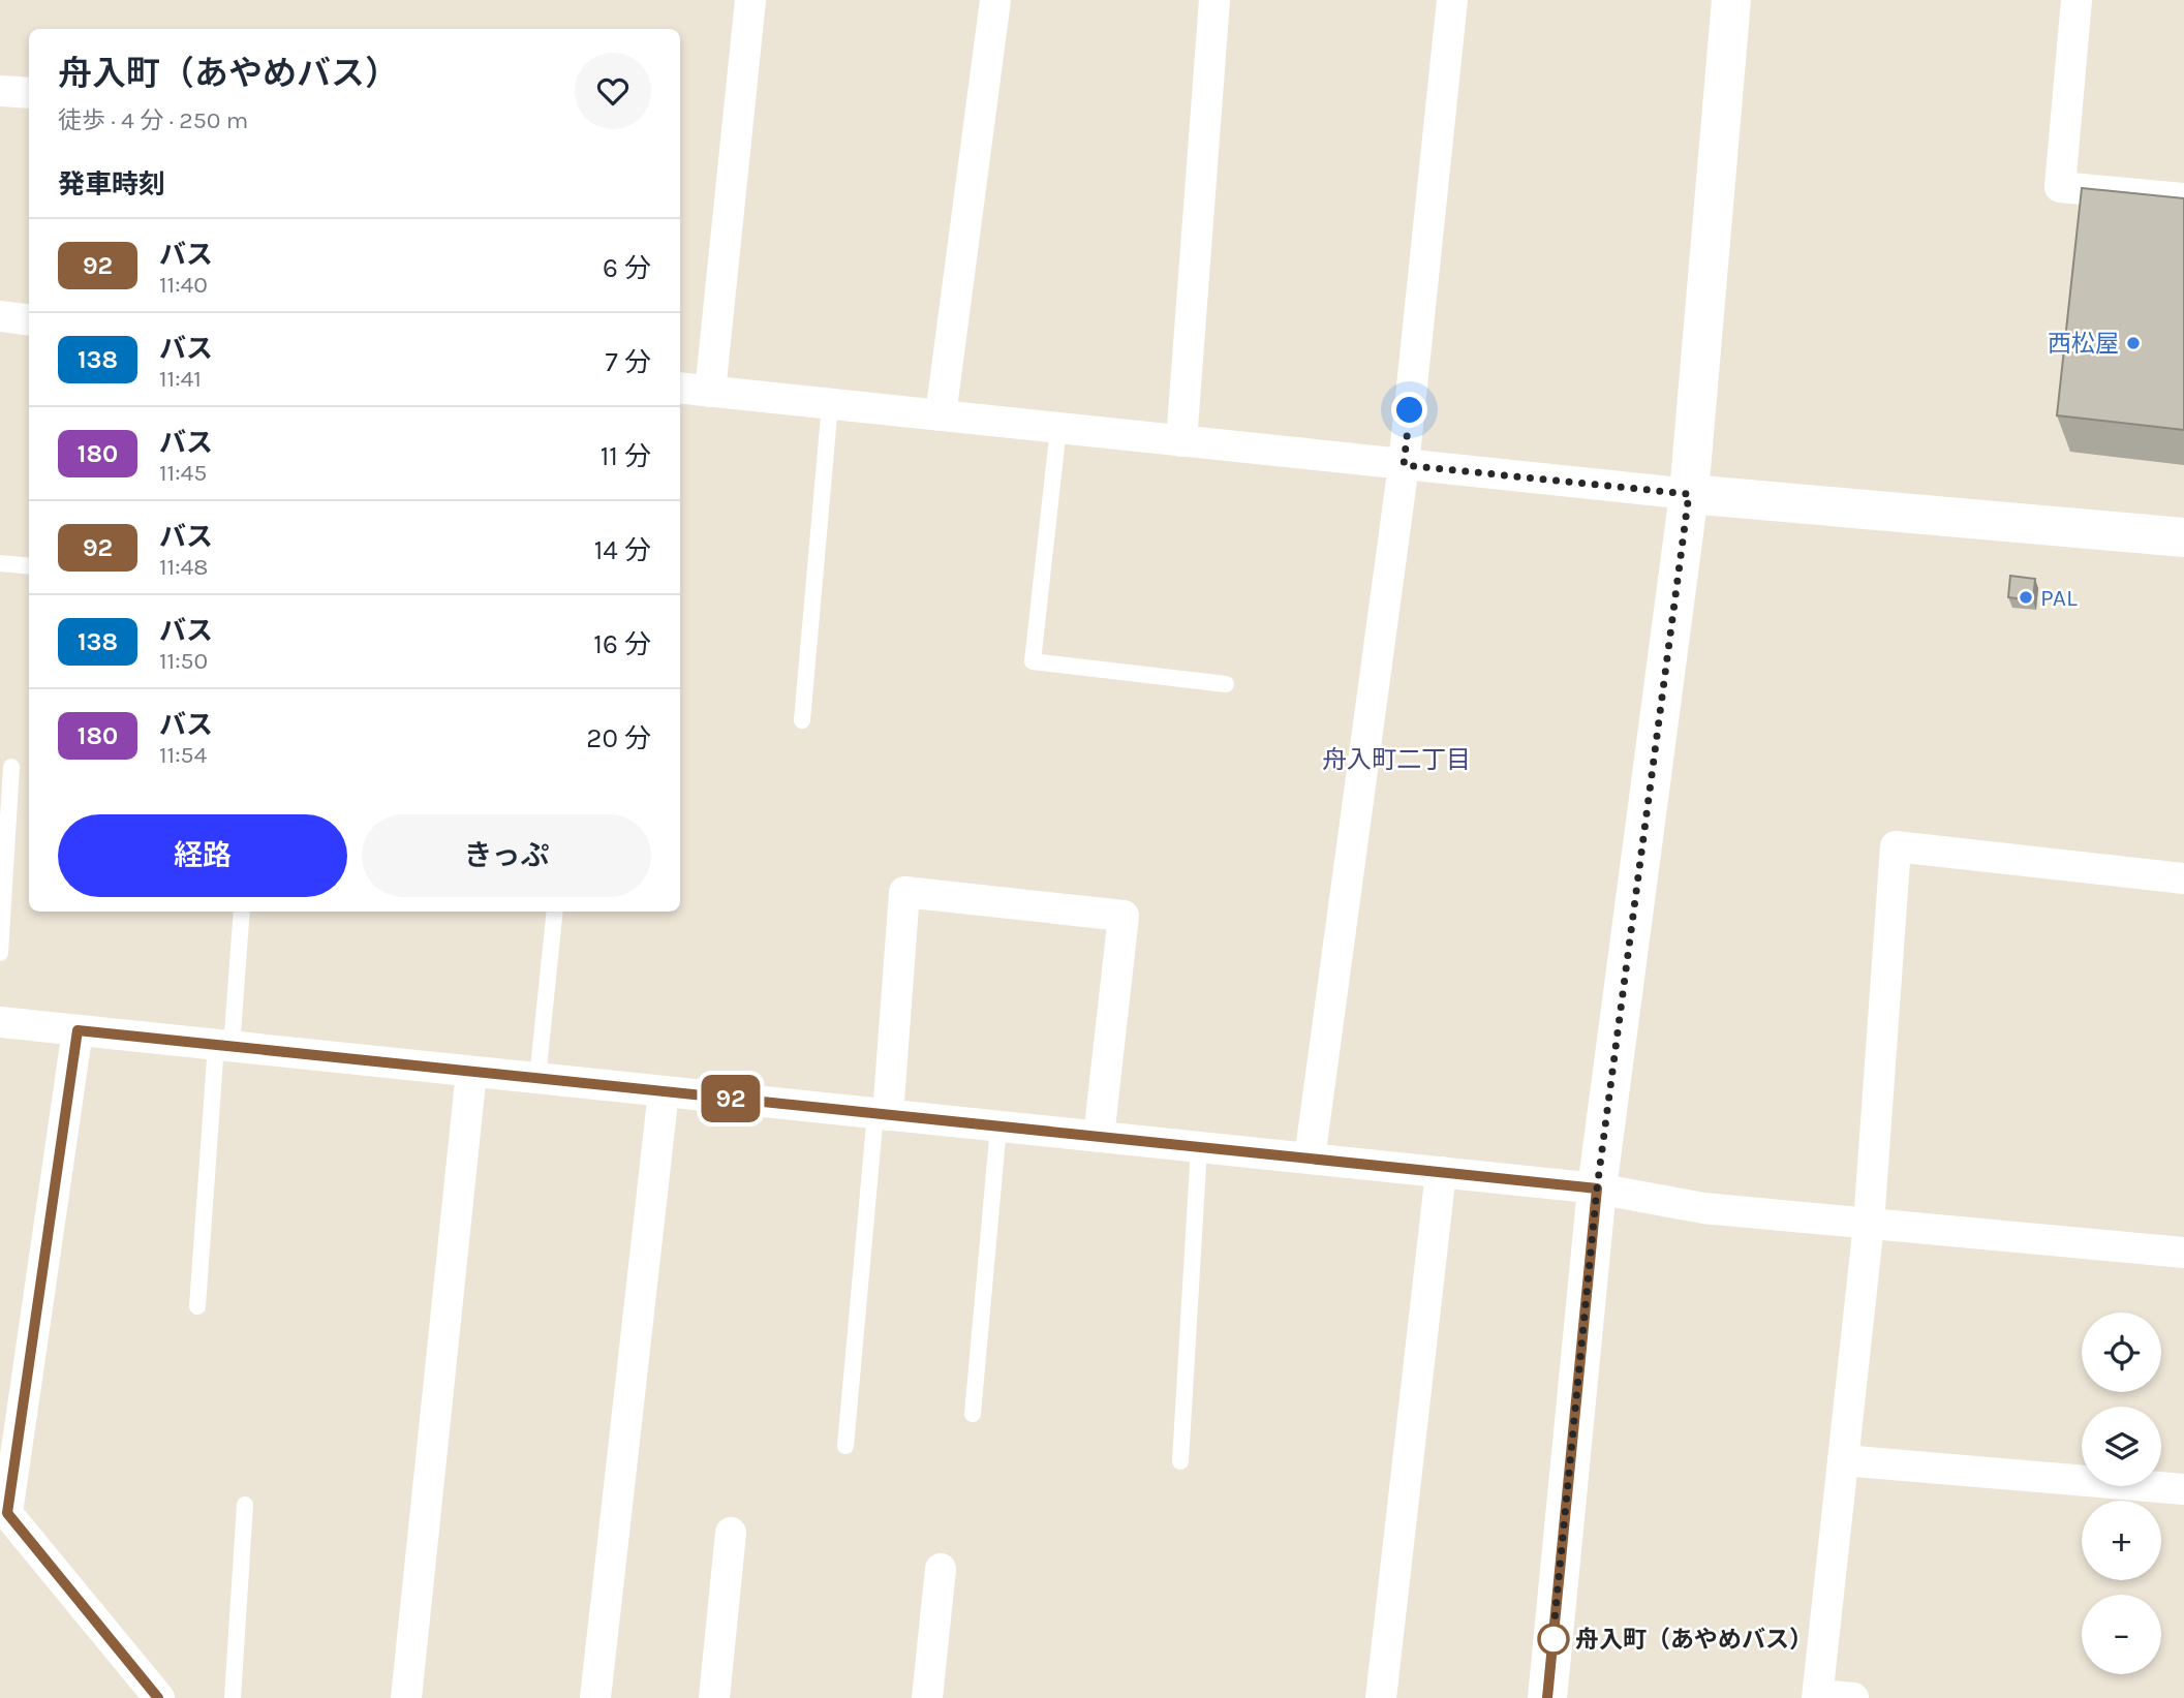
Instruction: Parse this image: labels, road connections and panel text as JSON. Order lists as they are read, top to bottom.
{
  "districts": ["舟入町二丁目"],
  "places": ["西松屋", "PAL", "舟入町（あやめバス）"],
  "lines": ["bus line 92"],
  "page": {
    "on_map": "92",
    "heading": [
      ["舟入町（あやめバス）", "徒歩 · 4 分 · 250 m"],
      "発車時刻"
    ],
    "list": [
      {
        "mark": "92",
        "name": "バス",
        "note": "11:40",
        "value": "6 分"
      },
      {
        "mark": "138",
        "name": "バス",
        "note": "11:41",
        "value": "7 分"
      },
      {
        "mark": "180",
        "name": "バス",
        "note": "11:45",
        "value": "11 分"
      },
      {
        "mark": "92",
        "name": "バス",
        "note": "11:48",
        "value": "14 分"
      },
      {
        "mark": "138",
        "name": "バス",
        "note": "11:50",
        "value": "16 分"
      },
      {
        "mark": "180",
        "name": "バス",
        "note": "11:54",
        "value": "20 分"
      }
    ],
    "buttons": ["経路", "きっぷ"],
    "map_buttons": ["+", "−"]
  }
}
